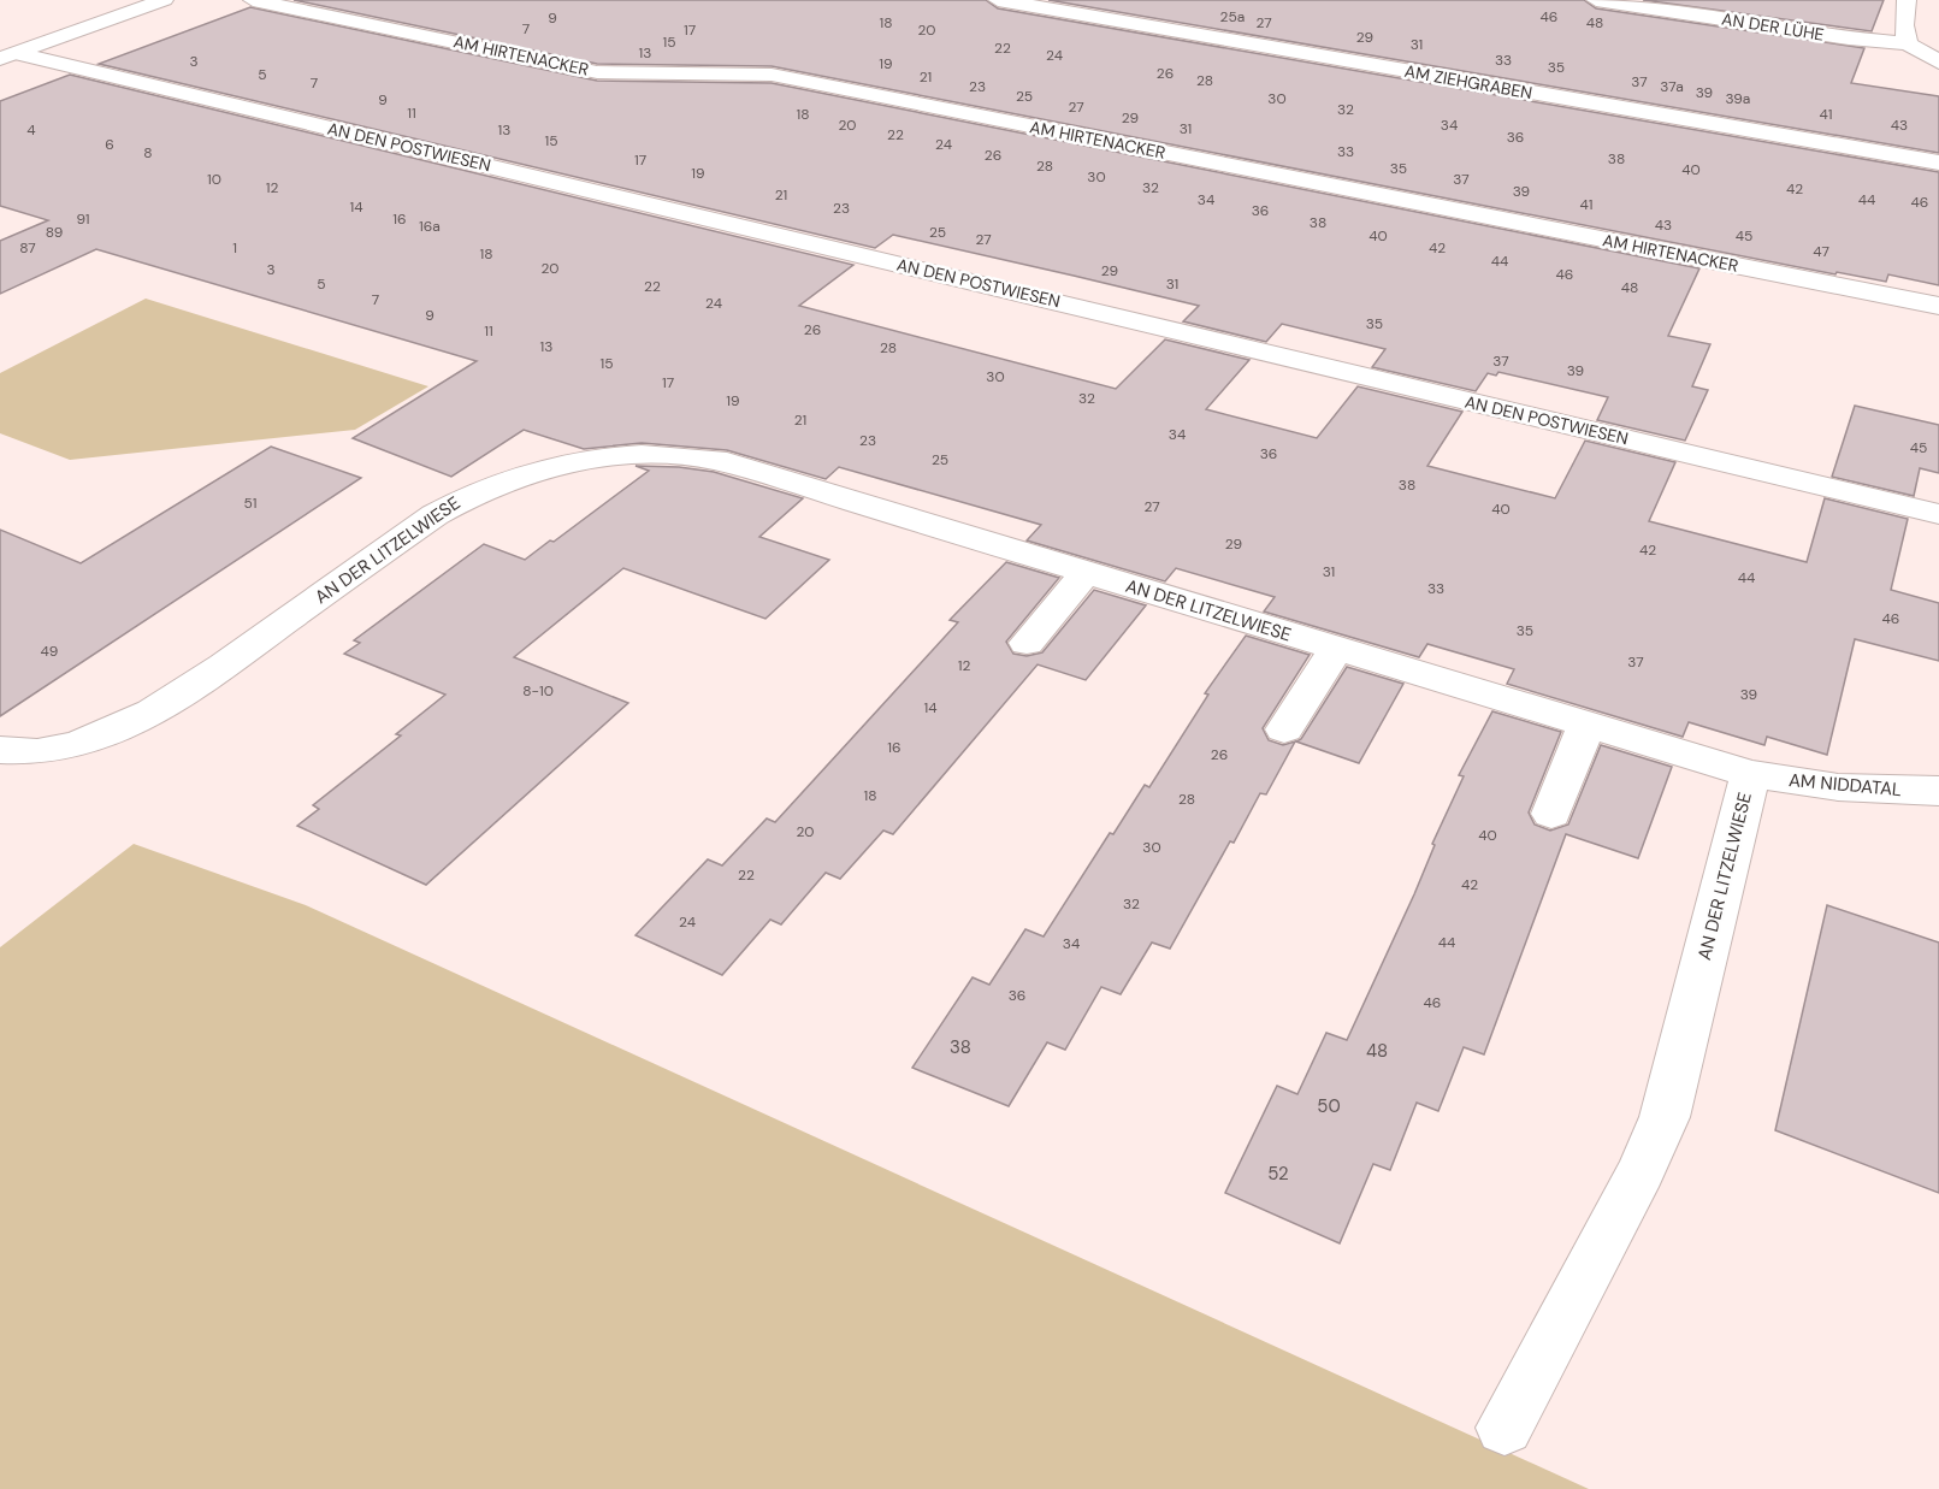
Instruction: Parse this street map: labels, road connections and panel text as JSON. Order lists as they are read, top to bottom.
{
  "streets": {
    "street": [
      "AN DER LÜHE",
      "AM HIRTENACKER",
      "AM ZIEHGRABEN",
      "AN DEN POSTWIESEN",
      "AN DER LITZELWIESE",
      "AM NIDDATAL"
    ]
  },
  "crossings": [
    ["AN DER LITZELWIESE", "AM NIDDATAL"]
  ],
  "house_numbers": [
    "25a",
    "46",
    "9",
    "18",
    "27",
    "48",
    "7",
    "17",
    "20",
    "29",
    "15",
    "31",
    "22",
    "13",
    "24",
    "33",
    "3",
    "19",
    "35",
    "26",
    "5",
    "21",
    "28",
    "37",
    "7",
    "23",
    "37a",
    "39",
    "25",
    "30",
    "39a",
    "9",
    "27",
    "32",
    "11",
    "18",
    "41",
    "29",
    "20",
    "34",
    "43",
    "31",
    "4",
    "13",
    "22",
    "36",
    "15",
    "6",
    "24",
    "33",
    "8",
    "26",
    "38",
    "17",
    "28",
    "35",
    "40",
    "19",
    "30",
    "10",
    "37",
    "12",
    "32",
    "42",
    "39",
    "21",
    "34",
    "44",
    "46",
    "41",
    "14",
    "23",
    "36",
    "91",
    "16",
    "38",
    "43",
    "16a",
    "89",
    "25",
    "40",
    "45",
    "27",
    "87",
    "1",
    "42",
    "47",
    "18",
    "44",
    "20",
    "3",
    "29",
    "46",
    "5",
    "31",
    "22",
    "48",
    "7",
    "24",
    "9",
    "35",
    "26",
    "11",
    "13",
    "28",
    "37",
    "15",
    "39",
    "30",
    "17",
    "32",
    "19",
    "21",
    "34",
    "23",
    "45",
    "36",
    "25",
    "38",
    "51",
    "27",
    "40",
    "29",
    "42",
    "31",
    "44",
    "33",
    "46",
    "35",
    "49",
    "37",
    "12",
    "8-10",
    "39",
    "14",
    "16",
    "26",
    "18",
    "28",
    "20",
    "40",
    "30",
    "22",
    "42",
    "32",
    "24",
    "44",
    "34",
    "36",
    "46",
    "38",
    "48",
    "50",
    "52"
  ]
}
